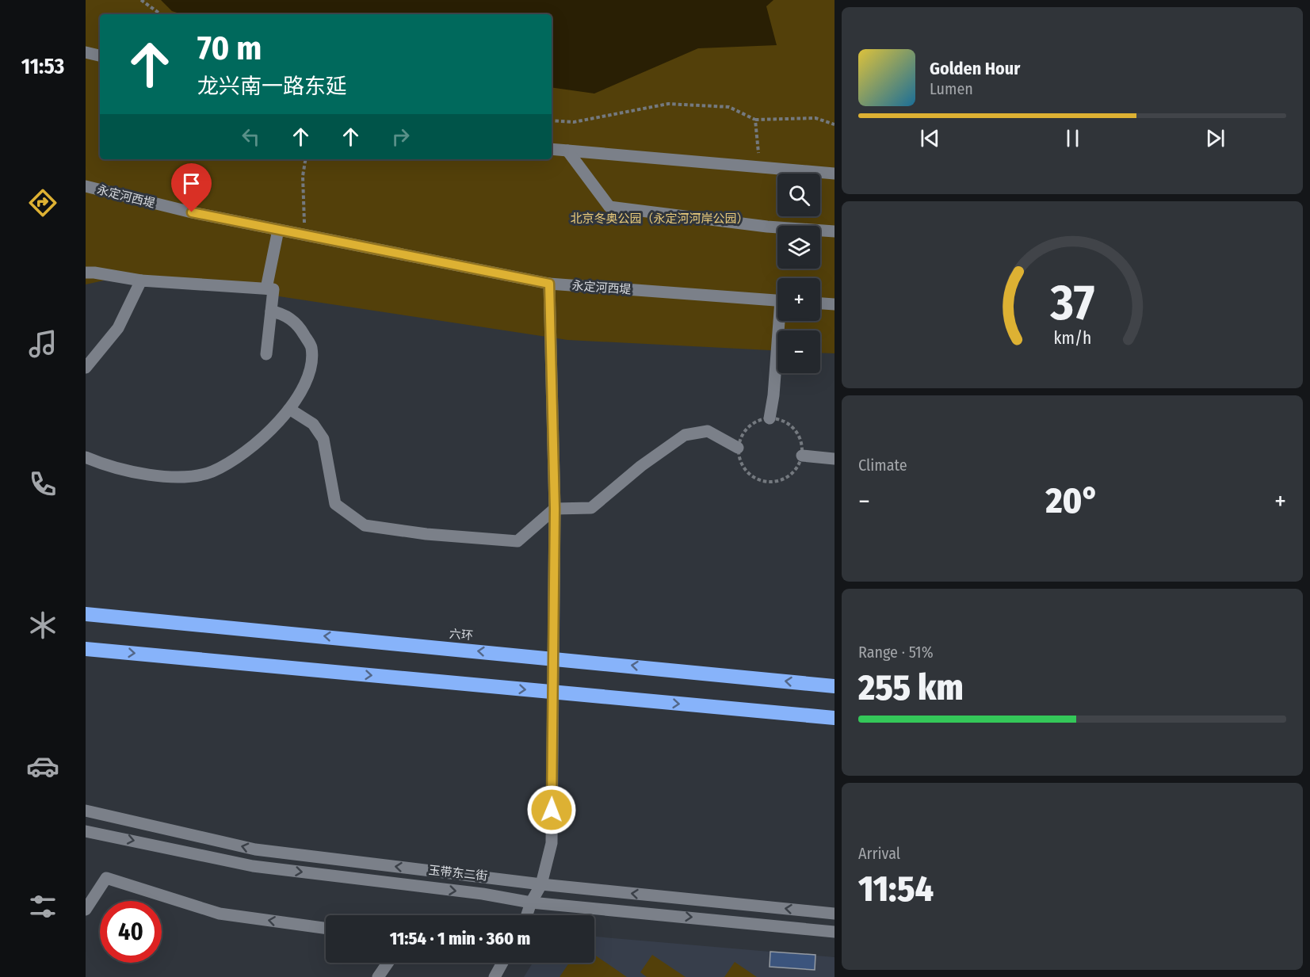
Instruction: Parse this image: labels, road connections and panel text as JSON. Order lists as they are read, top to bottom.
{
  "streets": {
    "highway": ["六环"],
    "street": ["永定河西堤", "玉带东二街"]
  },
  "parks": ["北京冬奥公园（永定河河岸公园）"],
  "page": {
    "tabs": "11:53",
    "turn": ["70 m", "龙兴南一路东延"],
    "song": ["Golden Hour", "Lumen"],
    "map_buttons": ["+", "−"],
    "tile": [
      "Climate",
      ["Range · 51%", "255 km"],
      ["Arrival", "11:54"]
    ],
    "heat": ["−", "20°", "+"],
    "limit": "40",
    "trip": "11:54 · 1 min · 360 m",
    "gauge": ["37", "km/h"]
  }
}
